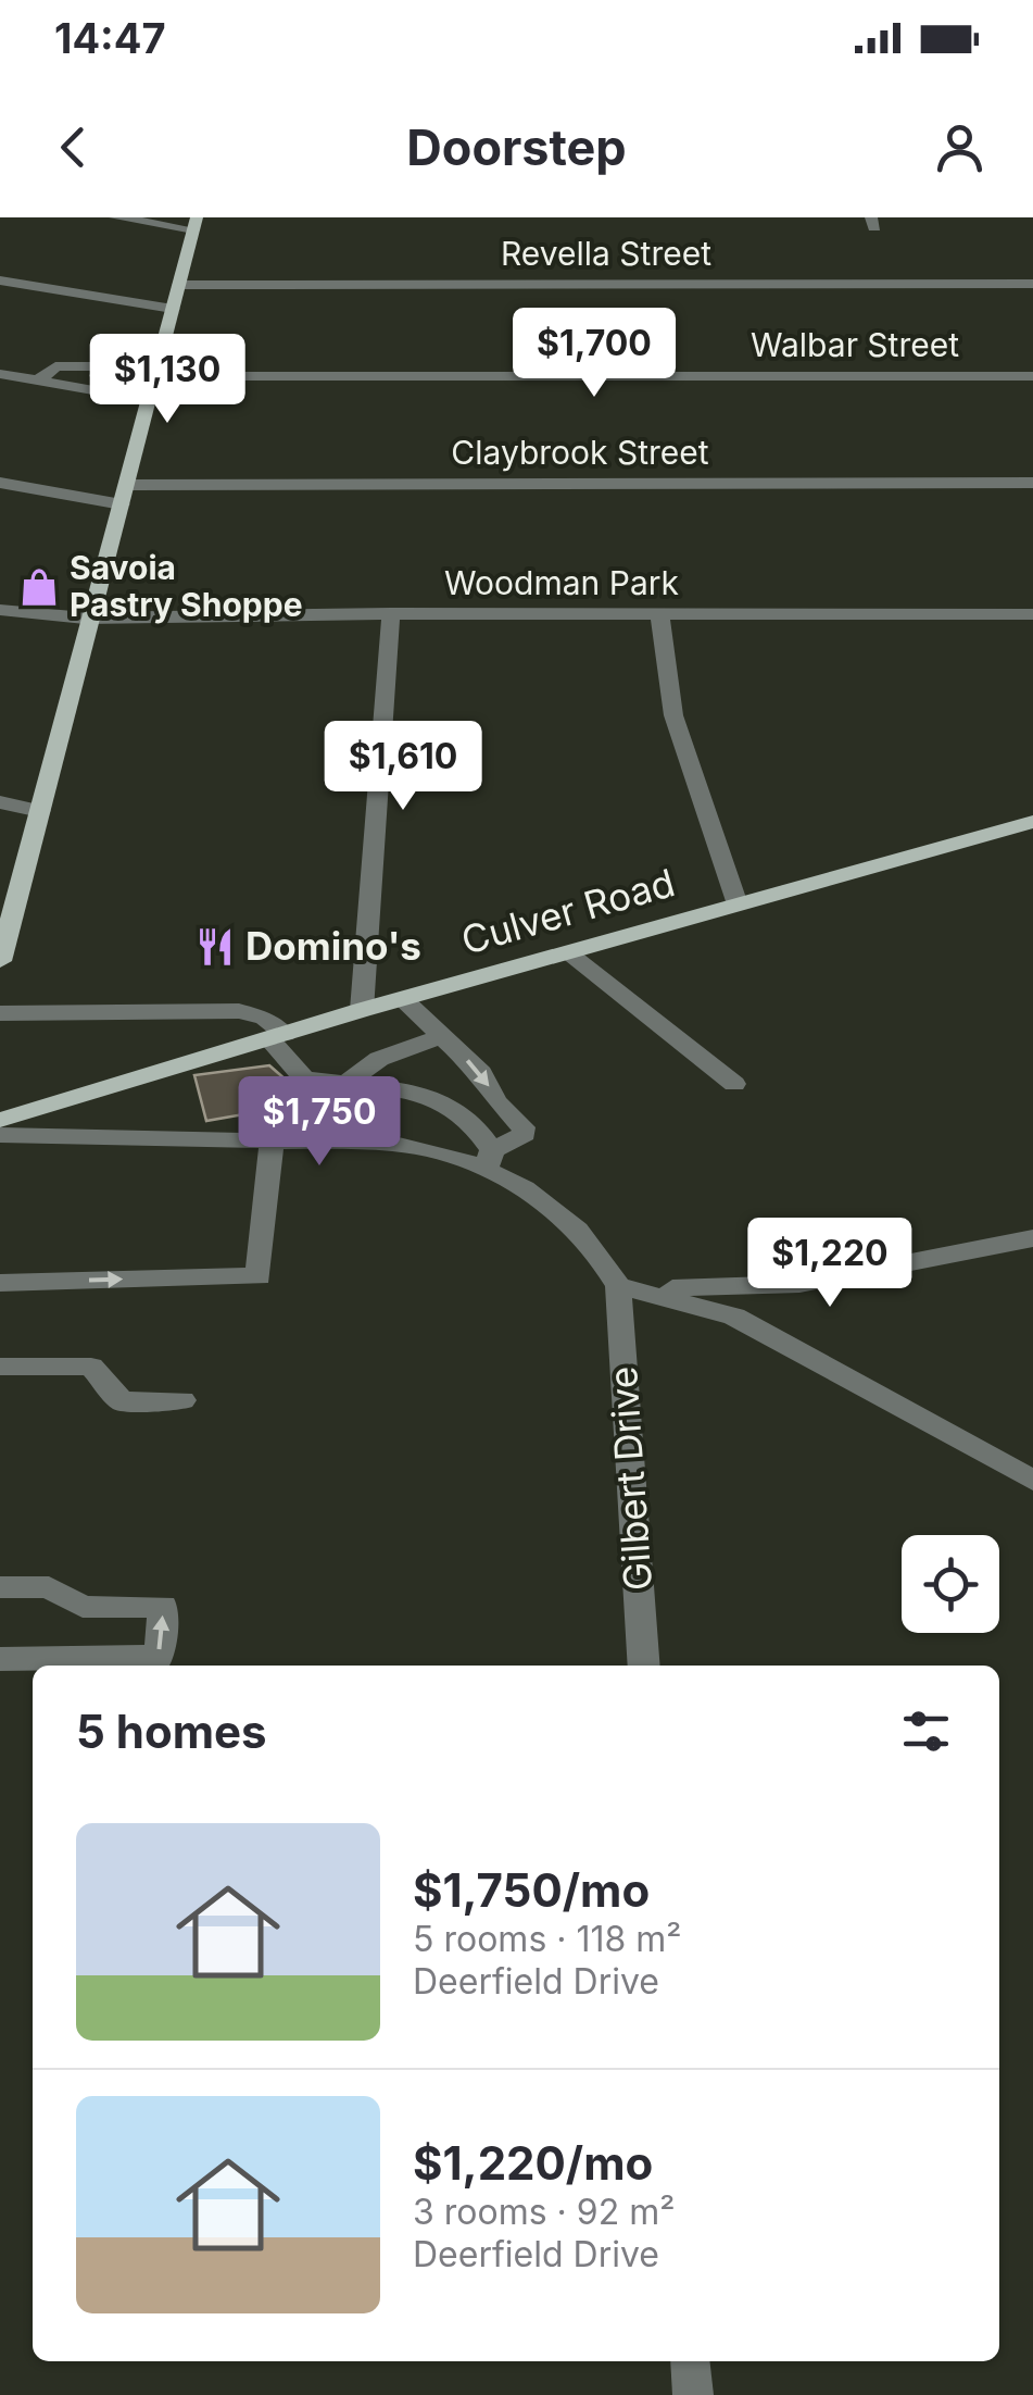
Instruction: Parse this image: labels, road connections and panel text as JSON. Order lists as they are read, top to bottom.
{
  "streets": {
    "main road": ["Culver Road"],
    "street": [
      "Revella Street",
      "Walbar Street",
      "Claybrook Street",
      "Woodman Park",
      "Gilbert Drive"
    ]
  },
  "places": {
    "shop": ["Savoia Pastry Shoppe"],
    "restaurant": ["Domino's"]
  },
  "page": {
    "status": "14:47",
    "header": "Doorstep",
    "price": [
      "$1,700",
      "$1,130",
      "$1,610",
      "$1,750",
      "$1,220"
    ],
    "heading": "5 homes",
    "list": [
      {
        "name": "$1,750/mo",
        "note": "5 rooms · 118 m² · Deerfield Drive"
      },
      {
        "name": "$1,220/mo",
        "note": "3 rooms · 92 m² · Deerfield Drive"
      }
    ]
  }
}
